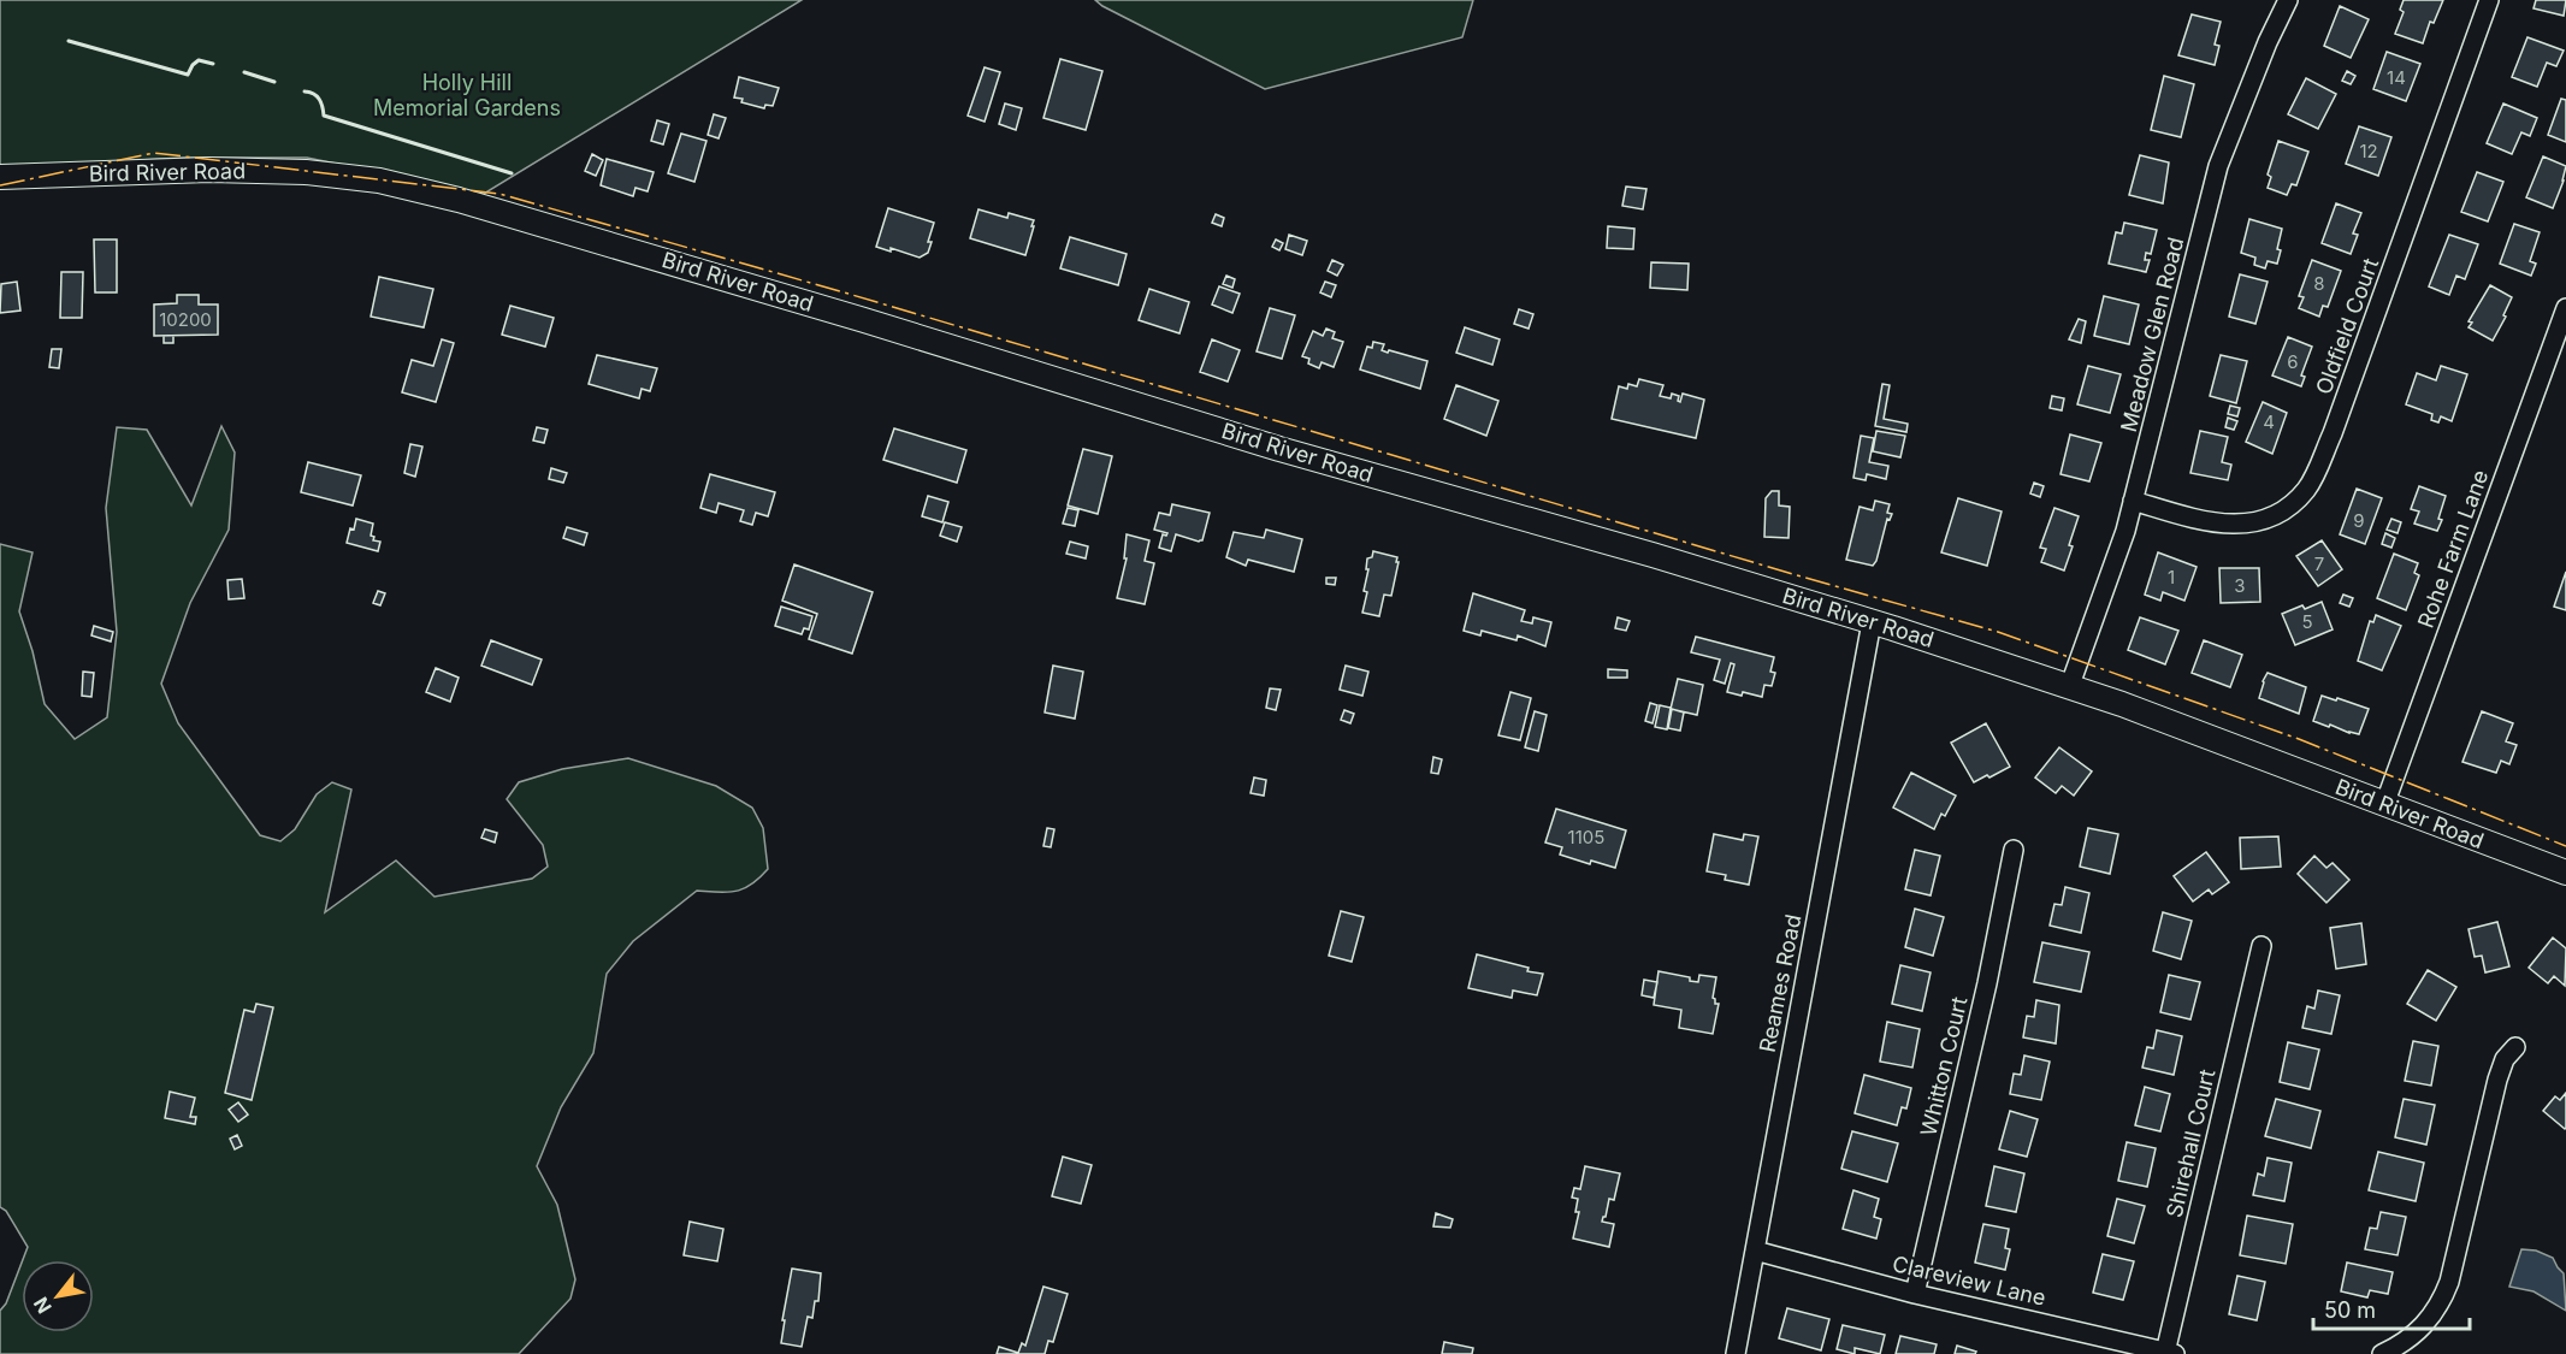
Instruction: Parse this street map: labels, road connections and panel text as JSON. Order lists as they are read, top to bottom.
{
  "streets": {
    "street": [
      "Bird River Road",
      "Oldfield Court",
      "Meadow Glen Road",
      "Rohe Farm Lane",
      "Reames Road",
      "Whitton Court",
      "Shirehall Court",
      "Clareview Lane"
    ]
  },
  "crossings": [
    ["Bird River Road", "Meadow Glen Road"],
    ["Bird River Road", "Rohe Farm Lane"],
    ["Bird River Road", "Reames Road"],
    ["Oldfield Court", "Meadow Glen Road"],
    ["Reames Road", "Clareview Lane"],
    ["Whitton Court", "Clareview Lane"],
    ["Shirehall Court", "Clareview Lane"]
  ],
  "parks": ["Holly Hill Memorial Gardens"],
  "house_numbers": [
    "14",
    "12",
    "8",
    "10200",
    "6",
    "4",
    "9",
    "7",
    "1",
    "3",
    "5",
    "1105"
  ],
  "scale_bar": "50 m",
  "north": "bottom left"
}
